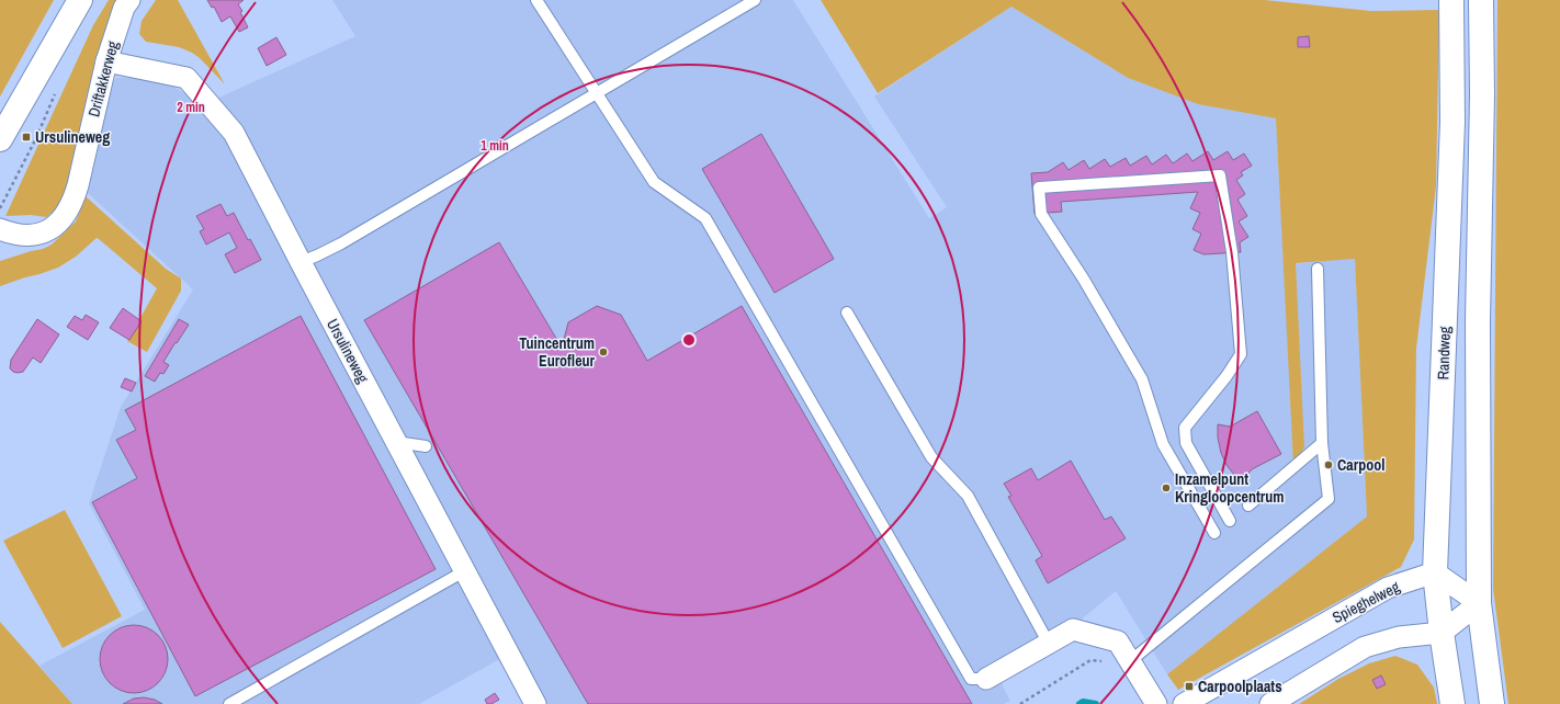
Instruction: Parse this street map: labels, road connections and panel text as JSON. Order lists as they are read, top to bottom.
{
  "streets": {
    "main road": ["Randweg"],
    "street": ["Driftakkerweg", "Ursulineweg", "Spieghelweg"]
  },
  "crossings": [
    ["Driftakkerweg", "Ursulineweg"],
    ["Randweg", "Spieghelweg"]
  ],
  "places": {
    "transit": ["Ursulineweg", "Carpoolplaats"],
    "other": ["Tuincentrum Eurofleur", "Carpool", "Inzamelpunt Kringloopcentrum"]
  },
  "rings": ["2 min", "1 min"]
}
